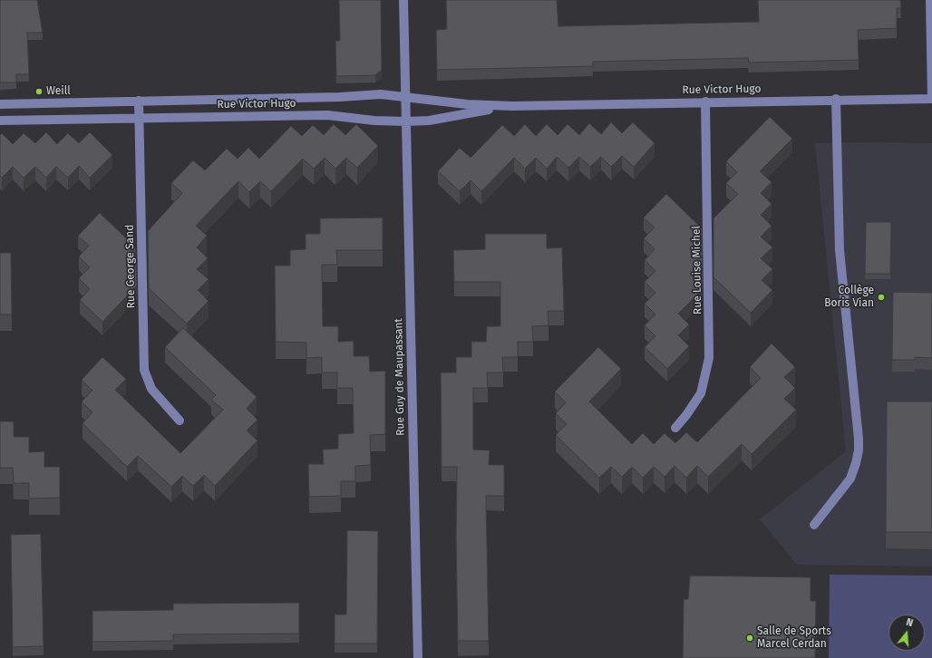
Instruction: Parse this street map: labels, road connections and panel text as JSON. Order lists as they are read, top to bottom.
{
  "streets": {
    "street": [
      "Rue Victor Hugo",
      "Rue George Sand",
      "Rue Louise Michel",
      "Rue Guy de Maupassant"
    ]
  },
  "crossings": [
    ["Rue Victor Hugo", "Rue George Sand"],
    ["Rue Victor Hugo", "Rue Louise Michel"],
    ["Rue Victor Hugo", "Rue Guy de Maupassant"]
  ],
  "places": ["Weill", "Collège Boris Vian", "Salle de Sports Marcel Cerdan"],
  "north": "top"
}
